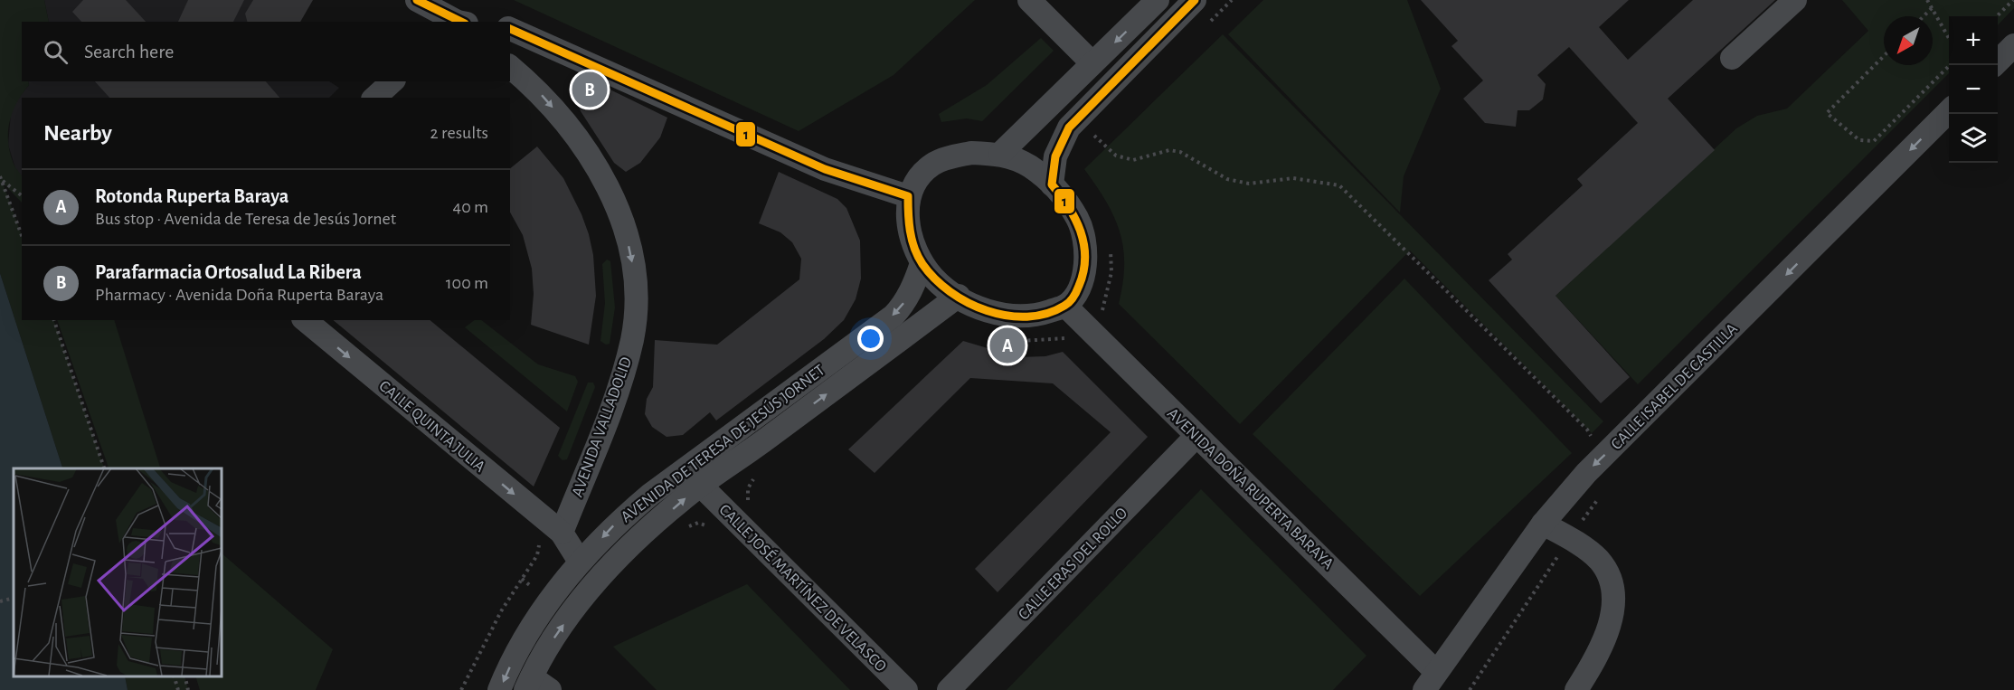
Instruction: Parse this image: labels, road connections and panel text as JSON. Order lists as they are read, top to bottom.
{
  "streets": {
    "street": [
      "CALLE ISABEL DE CASTILLA",
      "CALLE QUINTA JULIA",
      "AVENIDA VALLADOLID",
      "AVENIDA DE TERESA DE JESÚS JORNET",
      "AVENIDA DOÑA RUPERTA BARAYA",
      "CALLE ERAS DEL ROLLO",
      "CALLE JOSÉ MARTÍNEZ DE VELASCO"
    ]
  },
  "crossings": [
    ["CALLE ISABEL DE CASTILLA", "AVENIDA DOÑA RUPERTA BARAYA"],
    ["CALLE QUINTA JULIA", "AVENIDA VALLADOLID"],
    ["AVENIDA DE TERESA DE JESÚS JORNET", "AVENIDA DOÑA RUPERTA BARAYA"],
    ["AVENIDA DE TERESA DE JESÚS JORNET", "CALLE JOSÉ MARTÍNEZ DE VELASCO"],
    ["AVENIDA DOÑA RUPERTA BARAYA", "CALLE ERAS DEL ROLLO"]
  ],
  "one_way": ["CALLE ISABEL DE CASTILLA", "CALLE QUINTA JULIA", "AVENIDA VALLADOLID"],
  "lines": ["transit line 1"],
  "north": "bottom left",
  "page": {
    "map_buttons": ["+", "−"],
    "search": "Search here",
    "pins": ["B", "A"],
    "heading": ["Nearby", "2 results"],
    "list": [
      {
        "mark": "A",
        "name": "Rotonda Ruperta Baraya",
        "note": "Bus stop · Avenida de Teresa de Jesús Jornet",
        "value": "40 m"
      },
      {
        "mark": "B",
        "name": "Parafarmacia Ortosalud La Ribera",
        "note": "Pharmacy · Avenida Doña Ruperta Baraya",
        "value": "100 m"
      }
    ]
  }
}
